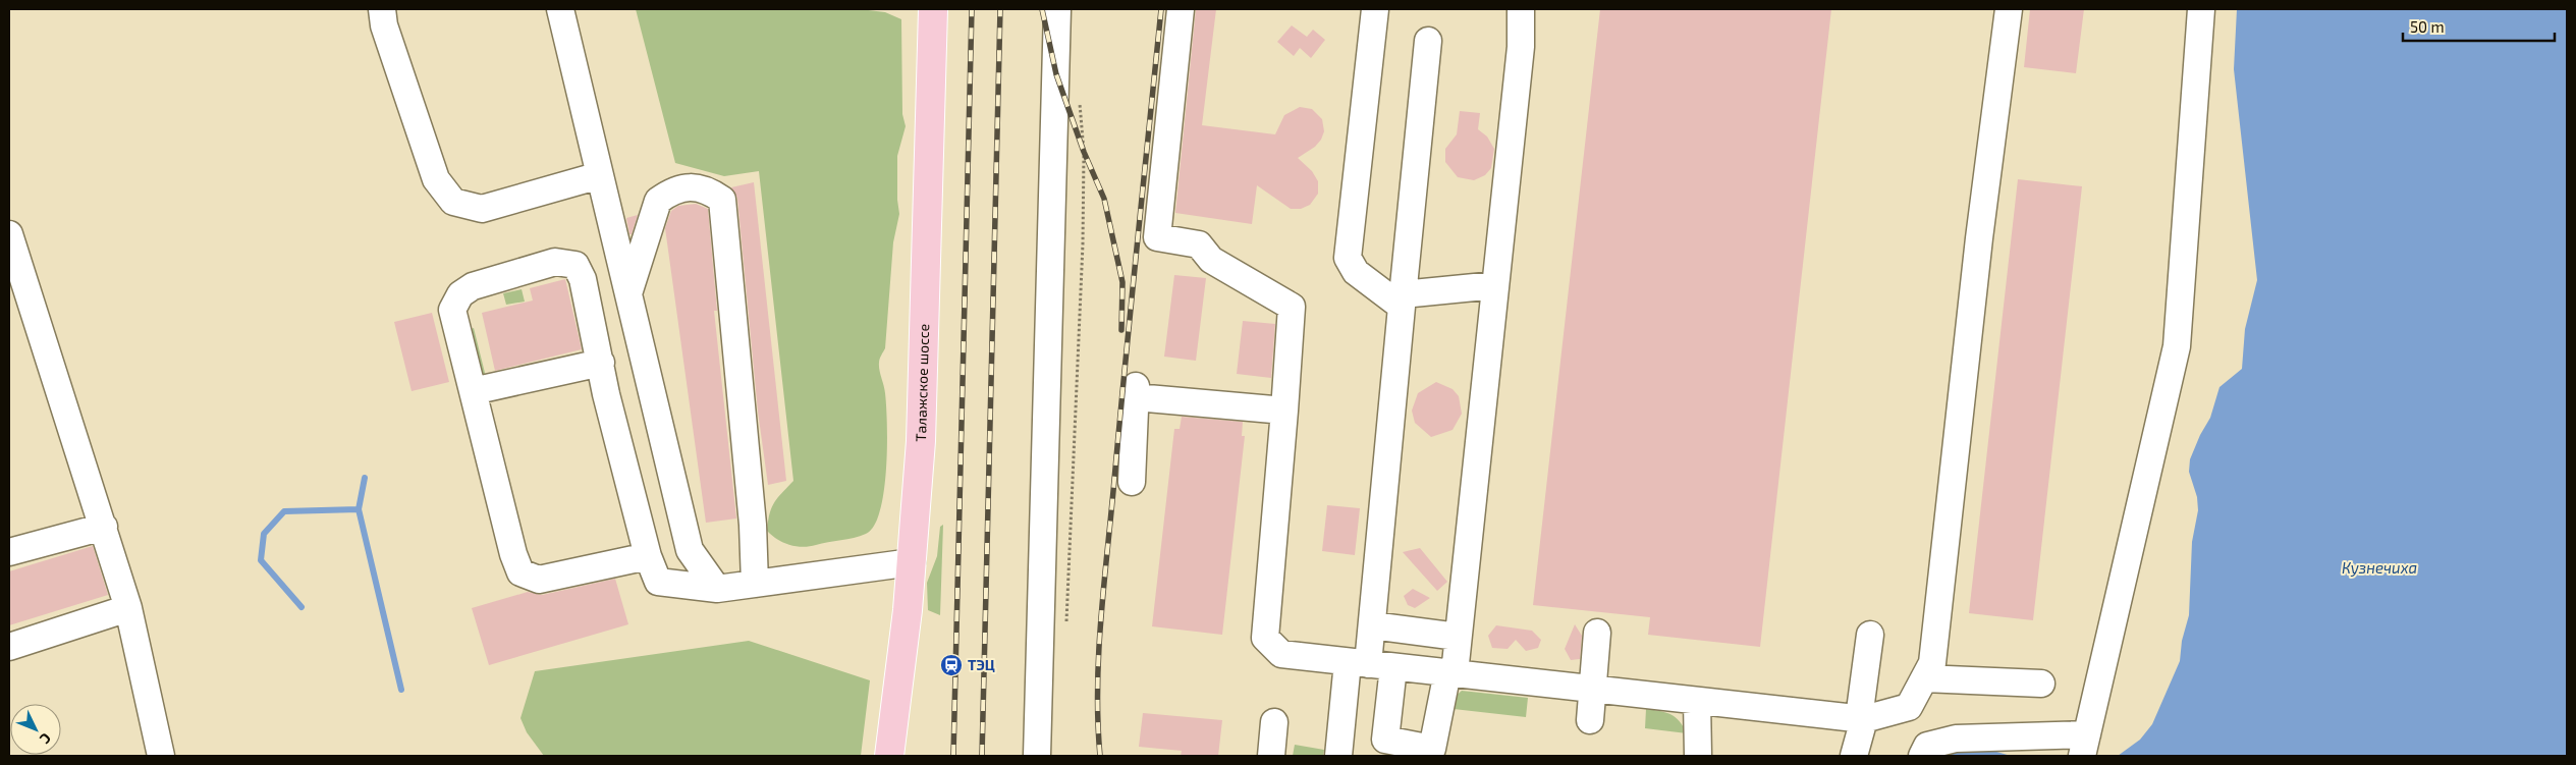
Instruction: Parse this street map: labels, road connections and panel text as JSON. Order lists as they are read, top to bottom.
{
  "streets": {
    "main road": ["Талажское шоссе"]
  },
  "water": ["Кузнечиха"],
  "places": {
    "station": ["ТЭЦ"]
  },
  "scale_bar": "50 m",
  "north": "bottom right"
}
